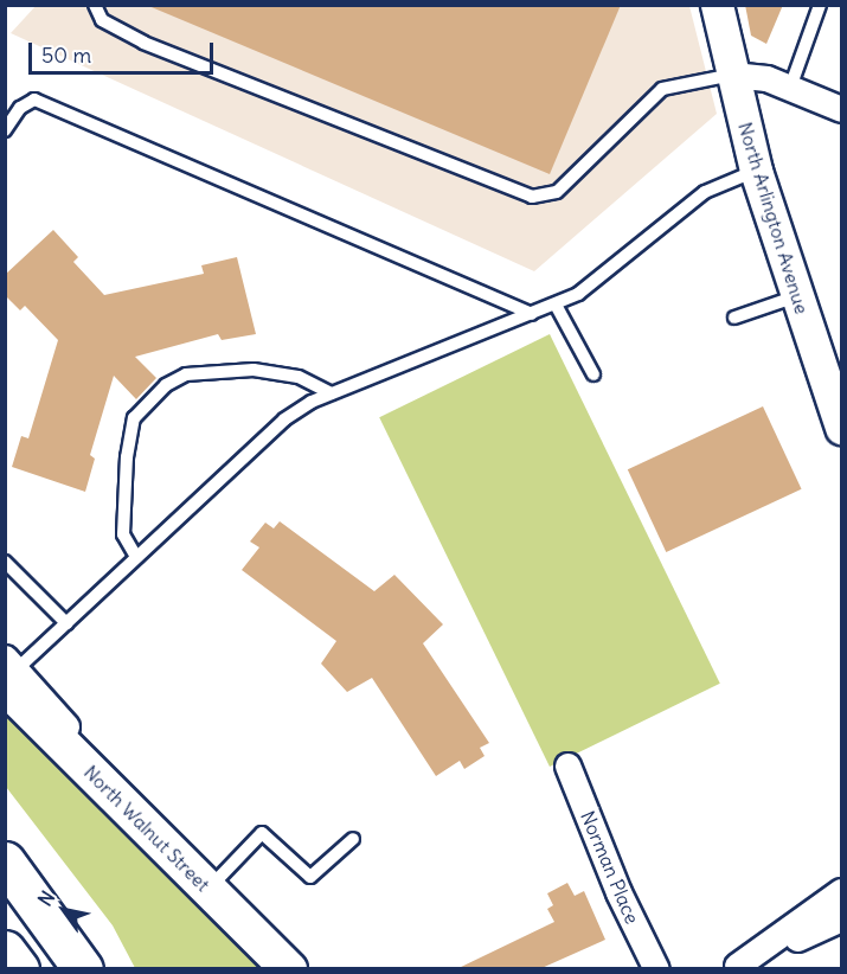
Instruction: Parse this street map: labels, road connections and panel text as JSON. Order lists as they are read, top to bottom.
{
  "streets": {
    "main road": ["North Walnut Street"],
    "street": ["North Arlington Avenue", "Norman Place"]
  },
  "scale_bar": "50 m",
  "north": "top left"
}
